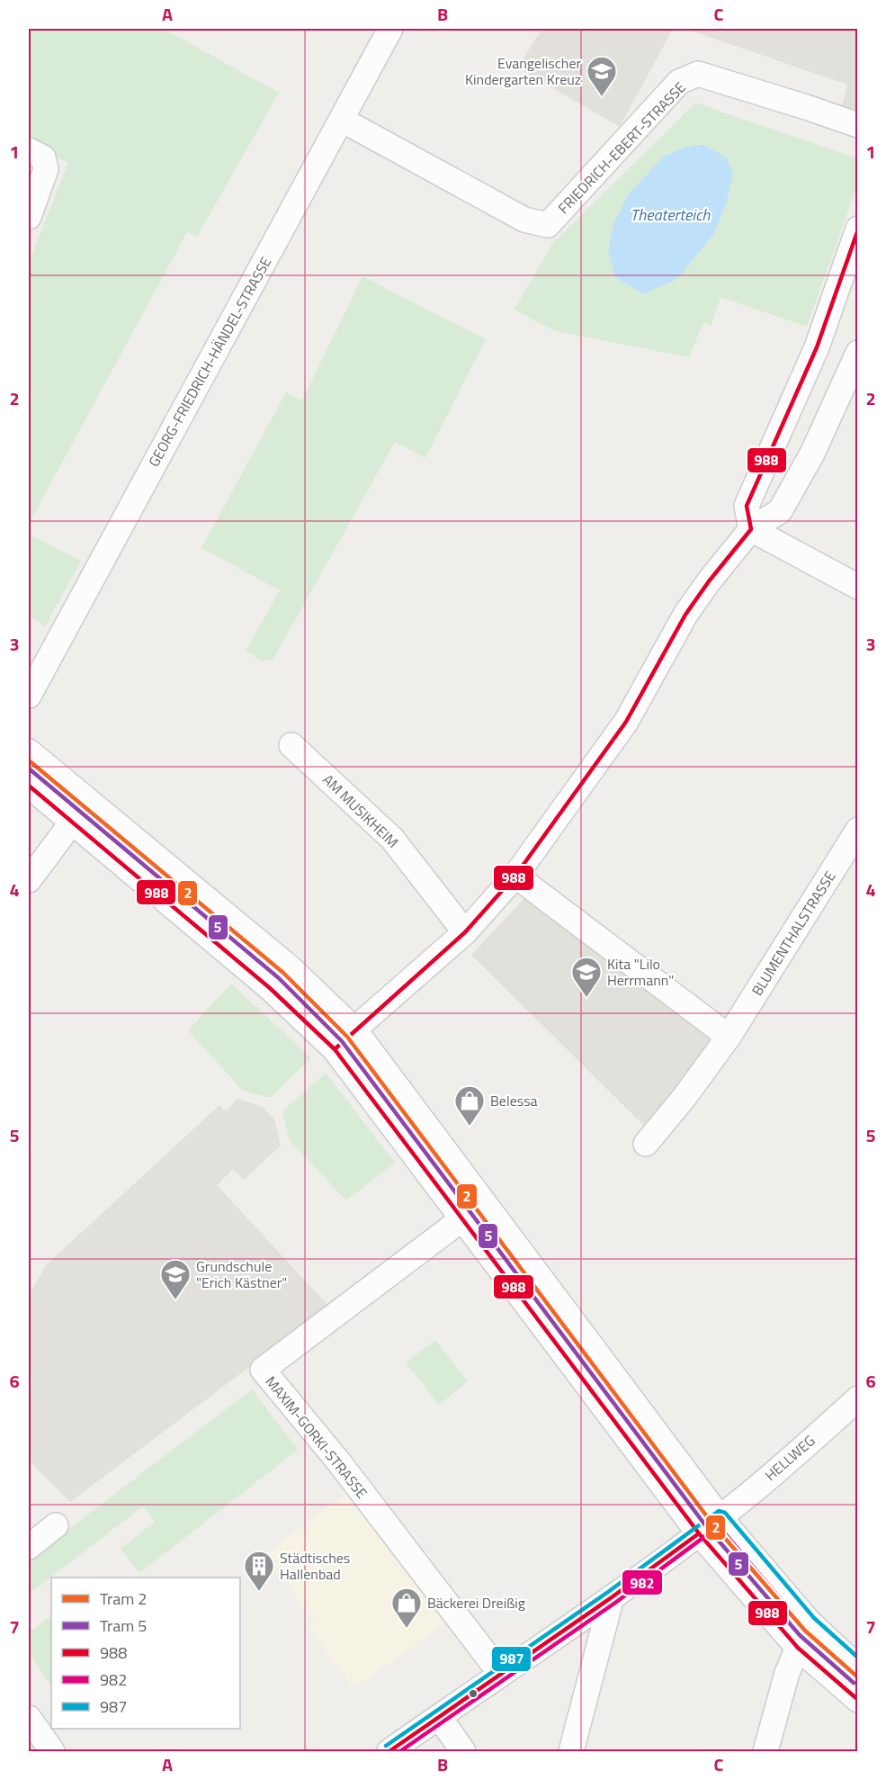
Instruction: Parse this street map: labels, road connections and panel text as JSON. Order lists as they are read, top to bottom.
{
  "streets": {
    "street": [
      "FRIEDRICH-EBERT-STRASSE",
      "GEORG-FRIEDRICH-HÄNDEL-STRASSE",
      "AM MUSIKHEIM",
      "BLUMENTHALSTRASSE",
      "MAXIM-GORKI-STRASSE",
      "HELLWEG"
    ]
  },
  "crossings": [
    ["FRIEDRICH-EBERT-STRASSE", "GEORG-FRIEDRICH-HÄNDEL-STRASSE"],
    ["MAXIM-GORKI-STRASSE", "HELLWEG"]
  ],
  "water": ["Theaterteich"],
  "places": {
    "school or university": ["Evangelischer Kindergarten Kreuz", "Kita \"Lilo Herrmann\"", "Grundschule \"Erich Kästner\""],
    "shop": ["Belessa", "Bäckerei Dreißig"],
    "building": ["Städtisches Hallenbad"]
  },
  "lines": [
    "transit line 988",
    "tram line 2",
    "tram line 5",
    "transit line 987",
    "transit line 982"
  ],
  "legend": [
    "Tram 2",
    "Tram 5",
    "988",
    "982",
    "987"
  ],
  "grid": {
    "columns": ["A", "B", "C"],
    "rows": [
      "1",
      "2",
      "3",
      "4",
      "5",
      "6",
      "7"
    ]
  }
}
